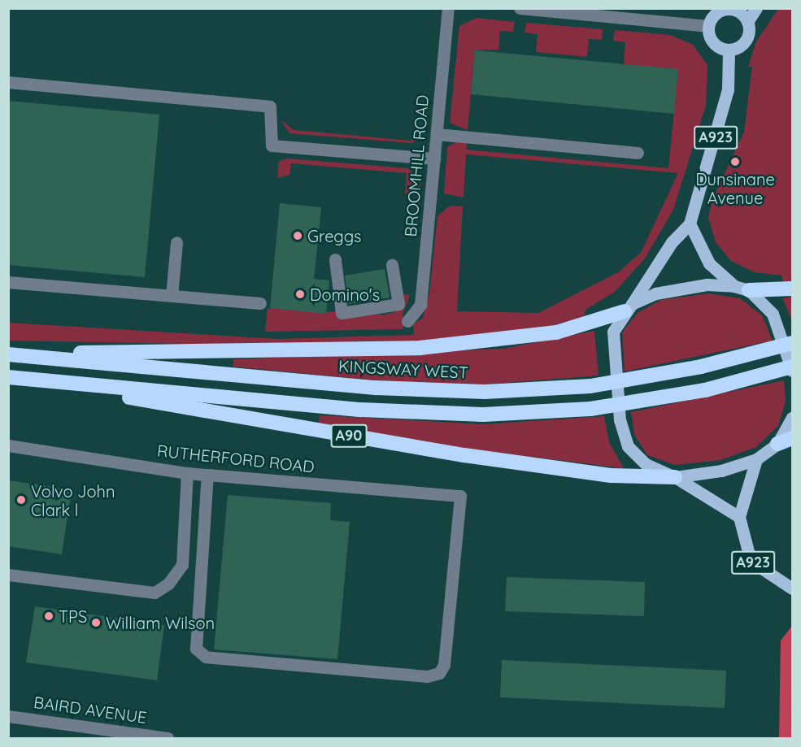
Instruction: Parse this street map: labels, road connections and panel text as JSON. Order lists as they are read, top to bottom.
{
  "streets": {
    "highway": ["KINGSWAY WEST", "A90"],
    "main road": ["A923"],
    "street": ["BROOMHILL ROAD", "RUTHERFORD ROAD", "BAIRD AVENUE"]
  },
  "places": [
    "Dunsinane Avenue",
    "Greggs",
    "Domino's",
    "Volvo John Clark l",
    "TPS",
    "William Wilson"
  ]
}
